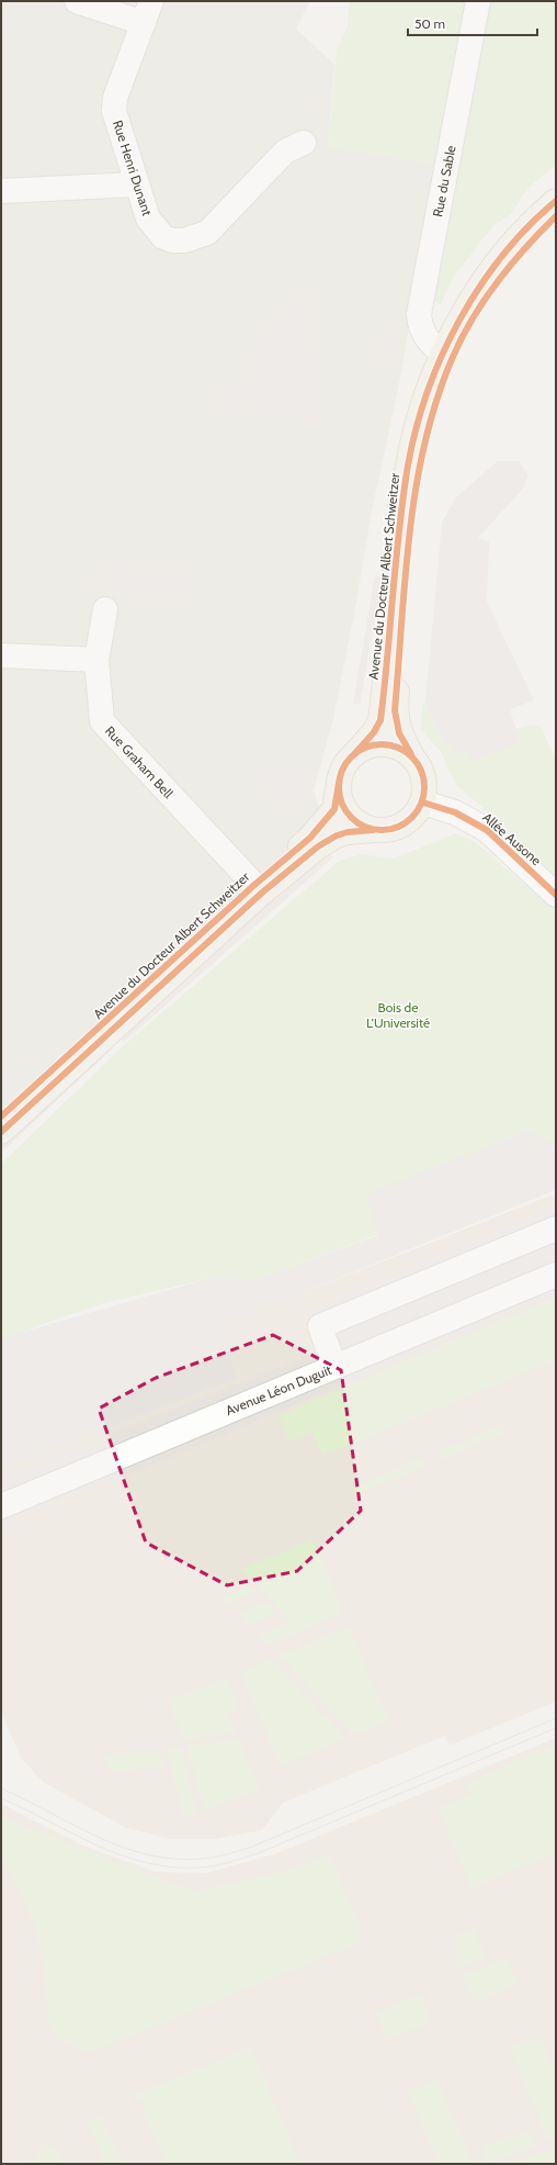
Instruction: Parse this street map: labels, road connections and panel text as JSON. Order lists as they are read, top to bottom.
{
  "streets": {
    "main road": ["Avenue du Docteur Albert Schweitzer"],
    "street": [
      "Rue Henri Dunant",
      "Rue du Sable",
      "Rue Graham Bell",
      "Allée Ausone",
      "Avenue Léon Duguit"
    ]
  },
  "crossings": [
    ["Rue du Sable", "Avenue du Docteur Albert Schweitzer"],
    ["Avenue du Docteur Albert Schweitzer", "Rue Graham Bell"],
    ["Avenue du Docteur Albert Schweitzer", "Allée Ausone"]
  ],
  "parks": ["Bois de L'Université"],
  "scale_bar": "50 m"
}
